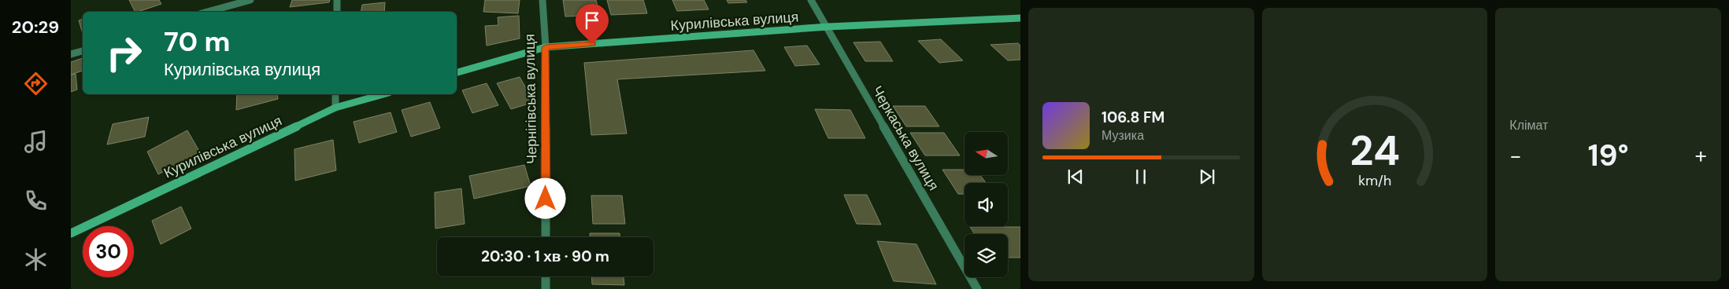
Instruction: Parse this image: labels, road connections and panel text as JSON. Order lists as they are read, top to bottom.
{
  "streets": {
    "main road": ["Курилівська вулиця"],
    "street": ["Чернігівська вулиця", "Черкаська вулиця"]
  },
  "crossings": [
    ["Курилівська вулиця", "Чернігівська вулиця"],
    ["Курилівська вулиця", "Черкаська вулиця"]
  ],
  "north": "left",
  "page": {
    "tabs": "20:29",
    "tile": "Клімат",
    "turn": ["70 m", "Курилівська вулиця"],
    "song": ["106.8 FM", "Музика"],
    "heat": ["−", "19°", "+"],
    "limit": "30",
    "trip": "20:30 · 1 хв · 90 m",
    "gauge": ["24", "km/h"]
  }
}
